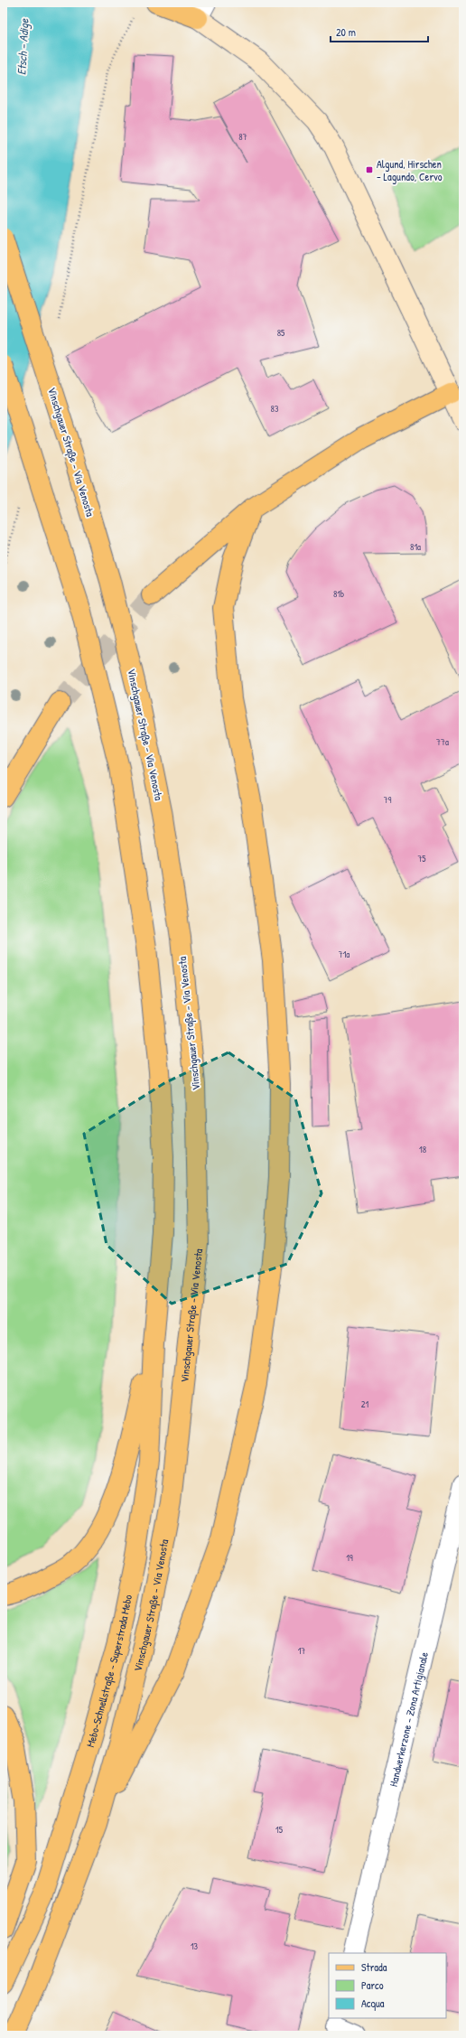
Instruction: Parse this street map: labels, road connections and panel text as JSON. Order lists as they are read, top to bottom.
{
  "streets": {
    "main road": ["Vinschgauer Straße - Via Venosta", "Mebo-Schnellstraße - Superstrada Mebo"],
    "street": ["Handwerkerzone - Zona Artigianale"]
  },
  "water": ["Etsch - Adige"],
  "places": {
    "transit": ["Algund, Hirschen - Lagundo, Cervo"]
  },
  "house_numbers": [
    "87",
    "85",
    "83",
    "81a",
    "81b",
    "77a",
    "79",
    "75",
    "71a",
    "18",
    "21",
    "19",
    "17",
    "15",
    "13"
  ],
  "legend": ["Strada", "Parco", "Acqua"],
  "scale_bar": "20 m"
}
